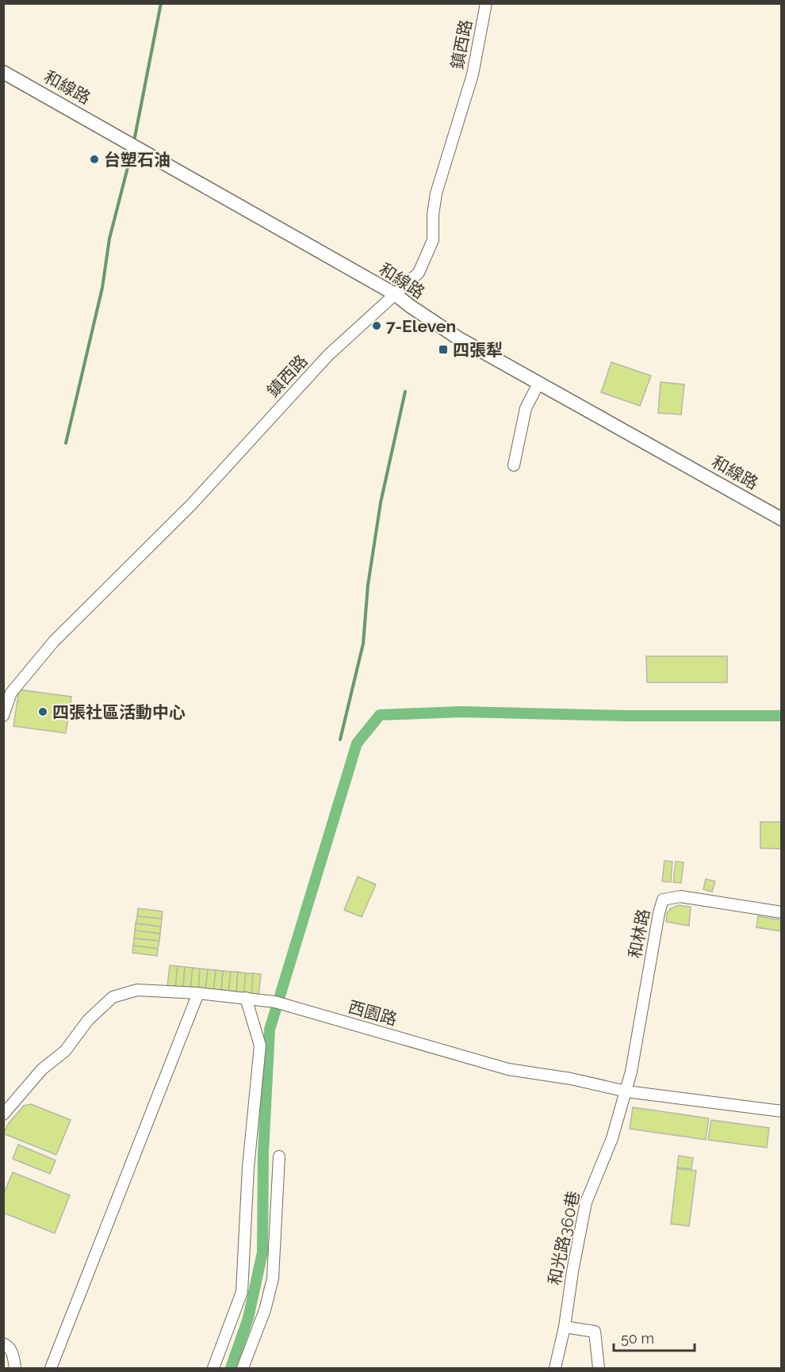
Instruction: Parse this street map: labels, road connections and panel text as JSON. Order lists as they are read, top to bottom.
{
  "streets": {
    "main road": ["和線路"],
    "street": [
      "鎮西路",
      "和林路",
      "西園路",
      "和光路360巷"
    ]
  },
  "crossings": [
    ["鎮西路", "和線路"],
    ["和林路", "西園路"],
    ["和林路", "和光路360巷"],
    ["西園路", "和光路360巷"]
  ],
  "places": {
    "other": ["台塑石油", "7-Eleven", "四張社區活動中心"],
    "transit": ["四張犁"]
  },
  "scale_bar": "50 m"
}
